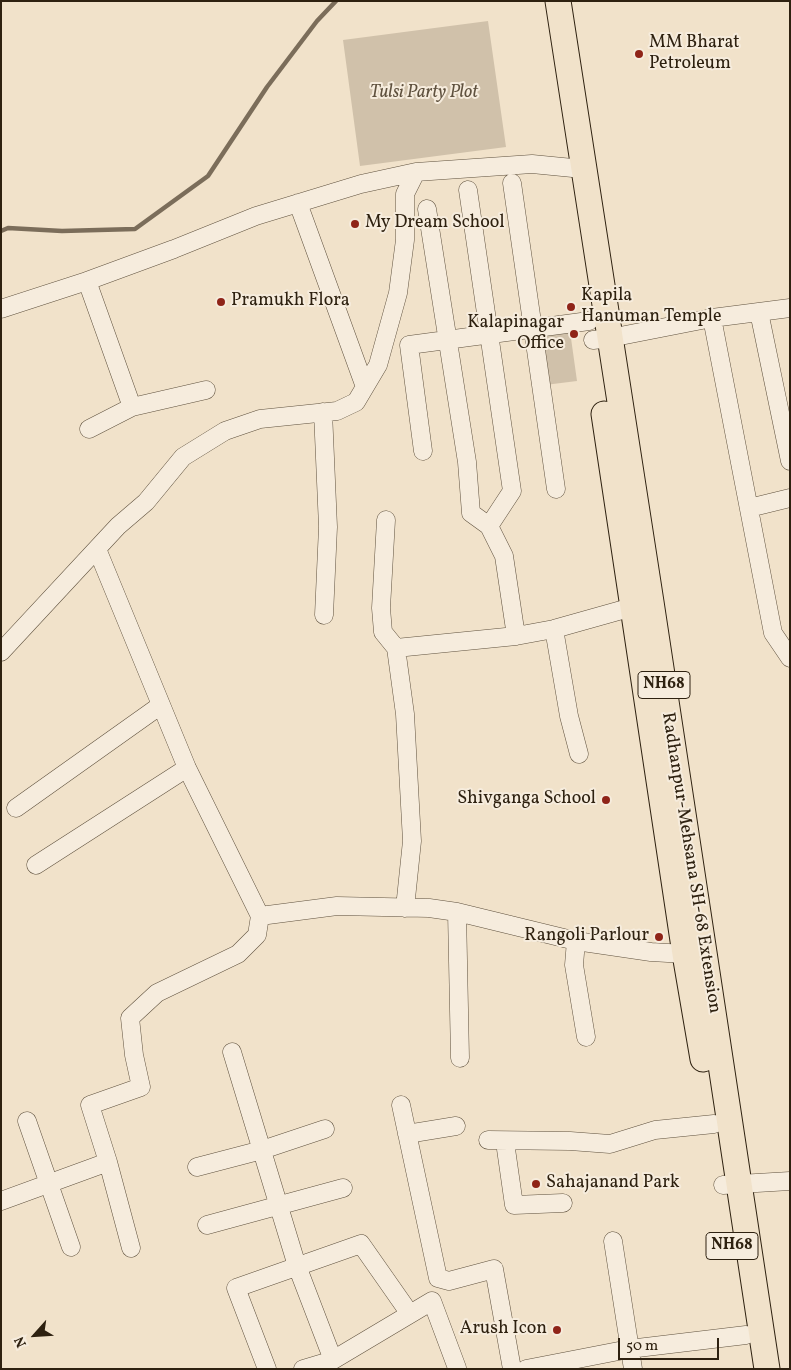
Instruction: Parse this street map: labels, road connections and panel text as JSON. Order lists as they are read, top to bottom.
{
  "streets": {
    "highway": ["NH68", "Radhanpur-Mehsana SH-68 Extension"]
  },
  "crossings": [
    ["NH68", "Radhanpur-Mehsana SH-68 Extension"]
  ],
  "parks": ["Tulsi Party Plot"],
  "places": [
    "MM Bharat Petroleum",
    "My Dream School",
    "Pramukh Flora",
    "Kapila Hanuman Temple",
    "Kalapinagar Office",
    "Shivganga School",
    "Rangoli Parlour",
    "Sahajanand Park",
    "Arush Icon"
  ],
  "scale_bar": "50 m",
  "north": "bottom left"
}
